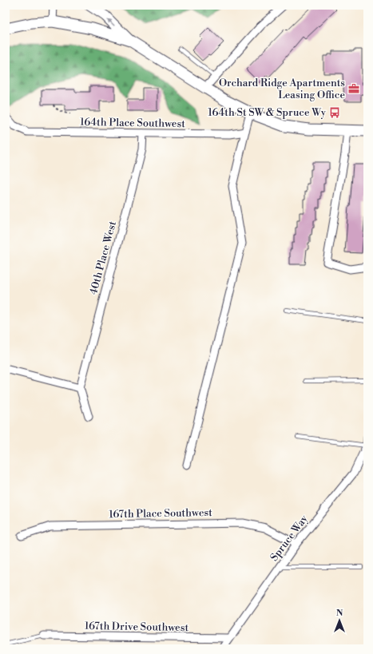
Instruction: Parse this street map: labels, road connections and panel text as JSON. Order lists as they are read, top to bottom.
{
  "streets": {
    "street": [
      "164th Place Southwest",
      "40th Place West",
      "167th Place Southwest",
      "Spruce Way",
      "167th Drive Southwest"
    ]
  },
  "crossings": [
    ["164th Place Southwest", "40th Place West"],
    ["167th Place Southwest", "Spruce Way"],
    ["Spruce Way", "167th Drive Southwest"]
  ],
  "places": {
    "office": ["Orchard Ridge Apartments Leasing Office"],
    "bus stop": ["164th St SW & Spruce Wy"]
  },
  "north": "top"
}
